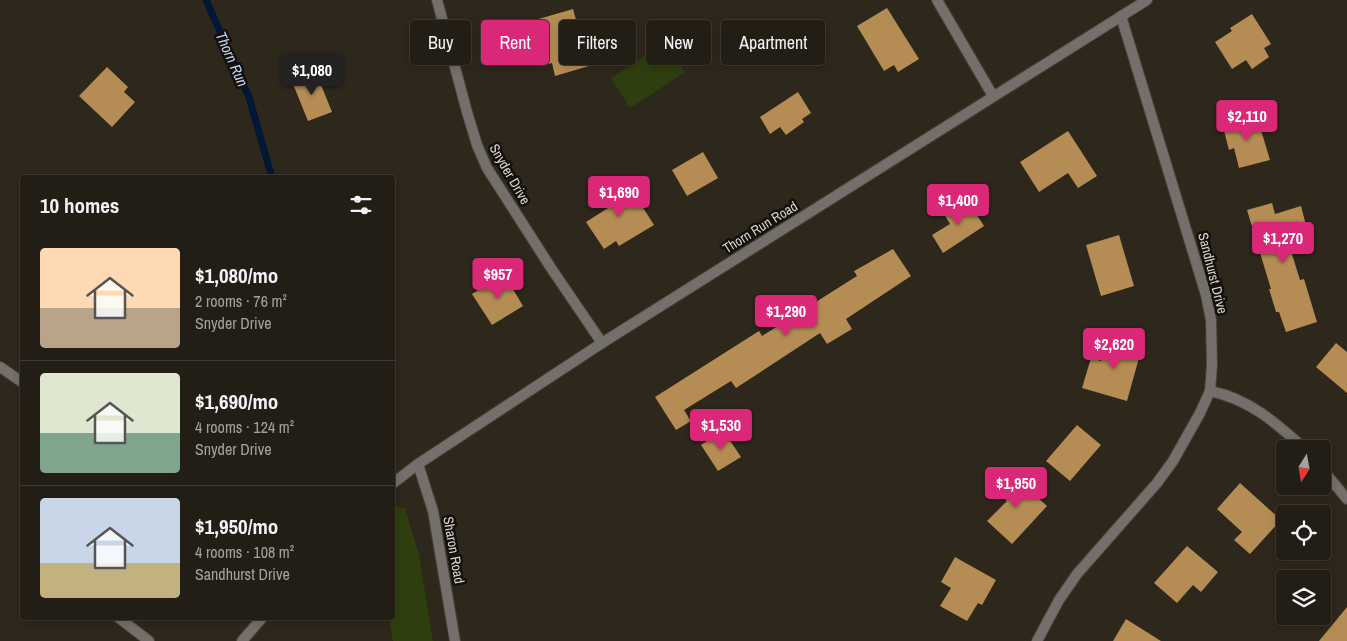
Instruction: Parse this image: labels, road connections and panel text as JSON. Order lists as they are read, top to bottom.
{
  "streets": {
    "street": [
      "Snyder Drive",
      "Thorn Run Road",
      "Sandhurst Drive",
      "Sharon Road"
    ]
  },
  "crossings": [
    ["Snyder Drive", "Thorn Run Road"],
    ["Thorn Run Road", "Sandhurst Drive"],
    ["Thorn Run Road", "Sharon Road"]
  ],
  "water": ["Thorn Run"],
  "north": "bottom",
  "page": {
    "chip": [
      "Buy",
      "Rent",
      "Filters",
      "New",
      "Apartment"
    ],
    "price": [
      "$1,080",
      "$2,110",
      "$1,690",
      "$1,400",
      "$1,270",
      "$957",
      "$1,290",
      "$2,620",
      "$1,530",
      "$1,950"
    ],
    "heading": "10 homes",
    "list": [
      {
        "name": "$1,080/mo",
        "note": "2 rooms · 76 m² · Snyder Drive"
      },
      {
        "name": "$1,690/mo",
        "note": "4 rooms · 124 m² · Snyder Drive"
      },
      {
        "name": "$1,950/mo",
        "note": "4 rooms · 108 m² · Sandhurst Drive"
      }
    ]
  }
}
